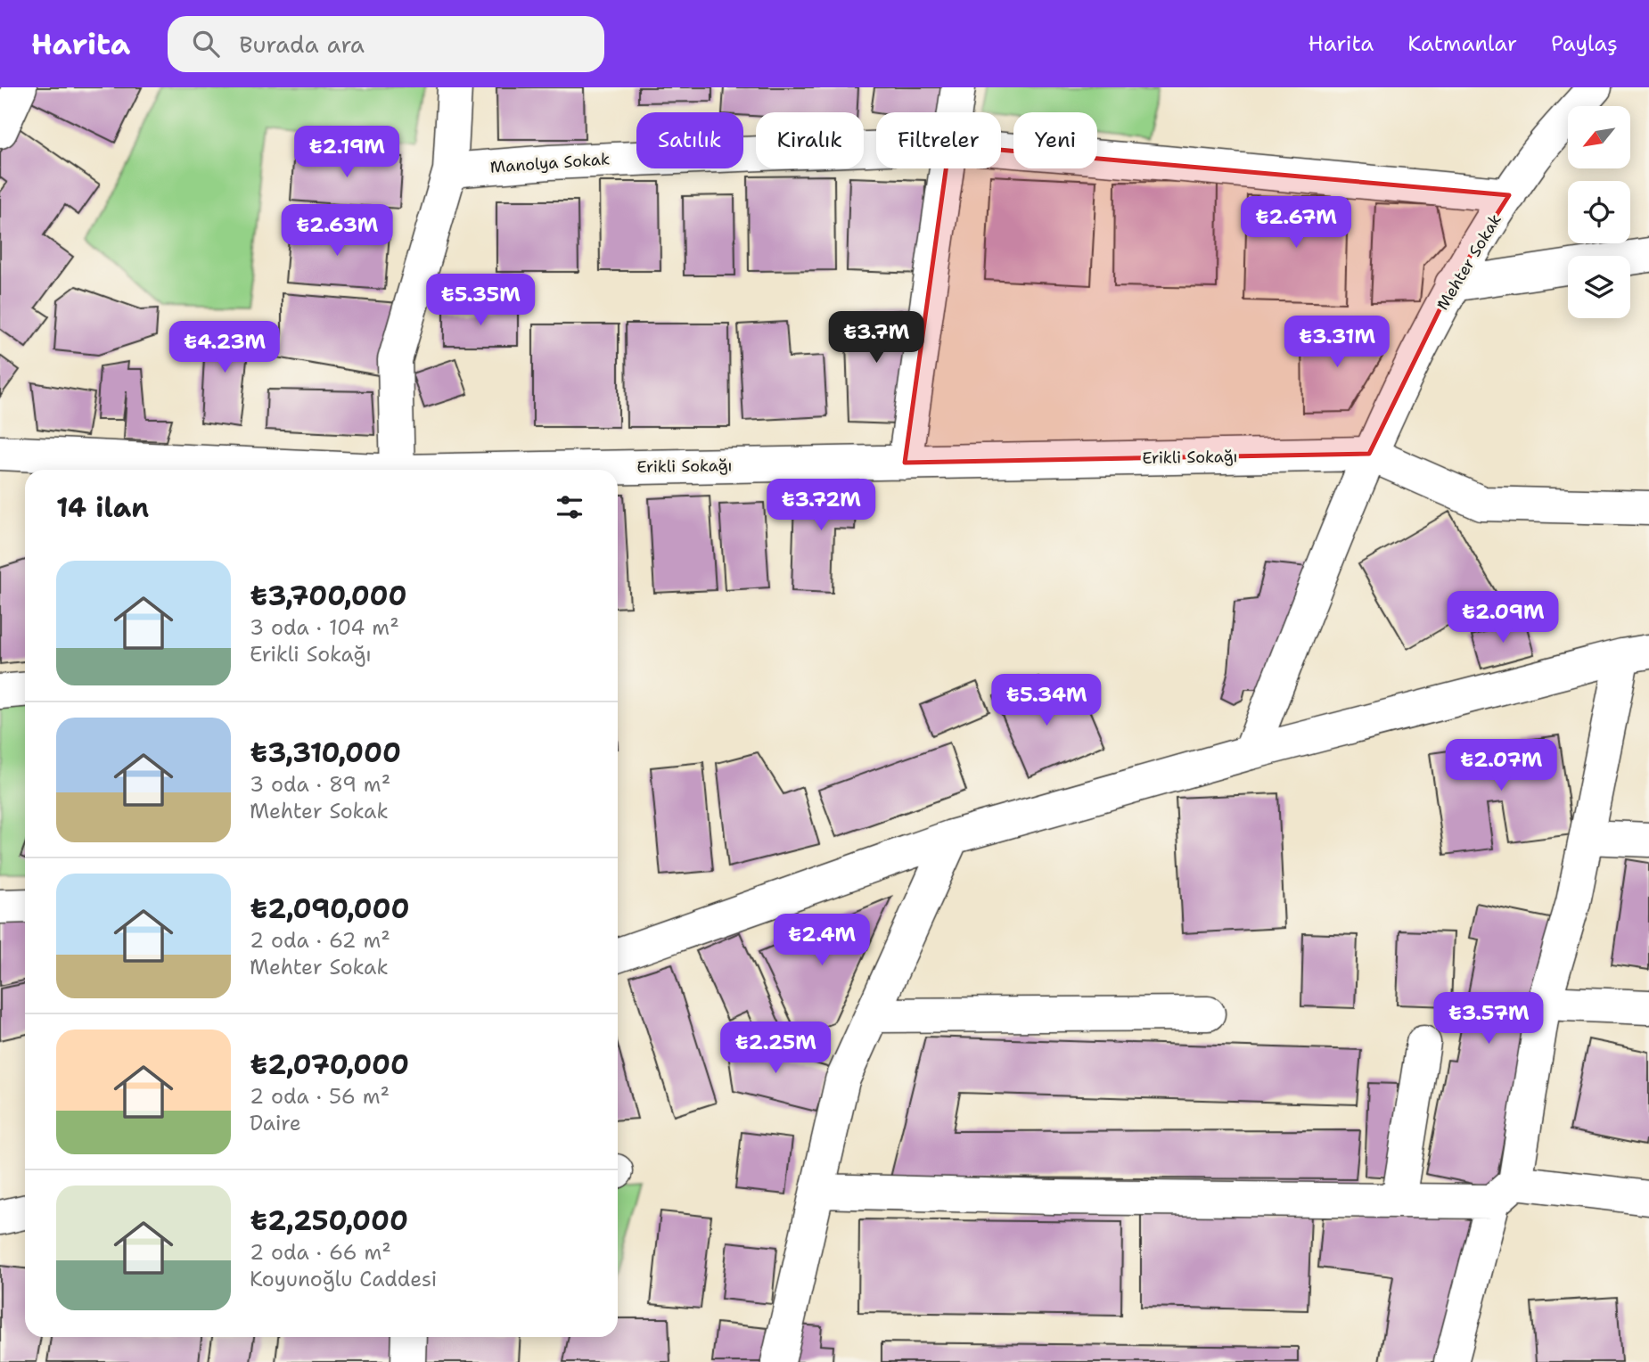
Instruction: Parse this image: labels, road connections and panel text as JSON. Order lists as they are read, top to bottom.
{
  "streets": {
    "street": ["Manolya Sokak", "Mehter Sokak", "Erikli Sokağı"]
  },
  "crossings": [
    ["Manolya Sokak", "Mehter Sokak"],
    ["Mehter Sokak", "Erikli Sokağı"]
  ],
  "north": "bottom left",
  "page": {
    "header": "Harita",
    "search": "Burada ara",
    "nav": ["Harita", "Katmanlar", "Paylaş"],
    "chip": [
      "Satılık",
      "Kiralık",
      "Filtreler",
      "Yeni"
    ],
    "price": [
      "₺2.19M",
      "₺2.67M",
      "₺2.63M",
      "₺5.35M",
      "₺3.7M",
      "₺3.31M",
      "₺4.23M",
      "₺3.72M",
      "₺2.09M",
      "₺5.34M",
      "₺2.07M",
      "₺2.4M",
      "₺3.57M",
      "₺2.25M"
    ],
    "heading": "14 ilan",
    "list": [
      {
        "name": "₺3,700,000",
        "note": "3 oda · 104 m² · Erikli Sokağı"
      },
      {
        "name": "₺3,310,000",
        "note": "3 oda · 89 m² · Mehter Sokak"
      },
      {
        "name": "₺2,090,000",
        "note": "2 oda · 62 m² · Mehter Sokak"
      },
      {
        "name": "₺2,070,000",
        "note": "2 oda · 56 m² · Daire"
      },
      {
        "name": "₺2,250,000",
        "note": "2 oda · 66 m² · Koyunoğlu Caddesi"
      }
    ]
  }
}
